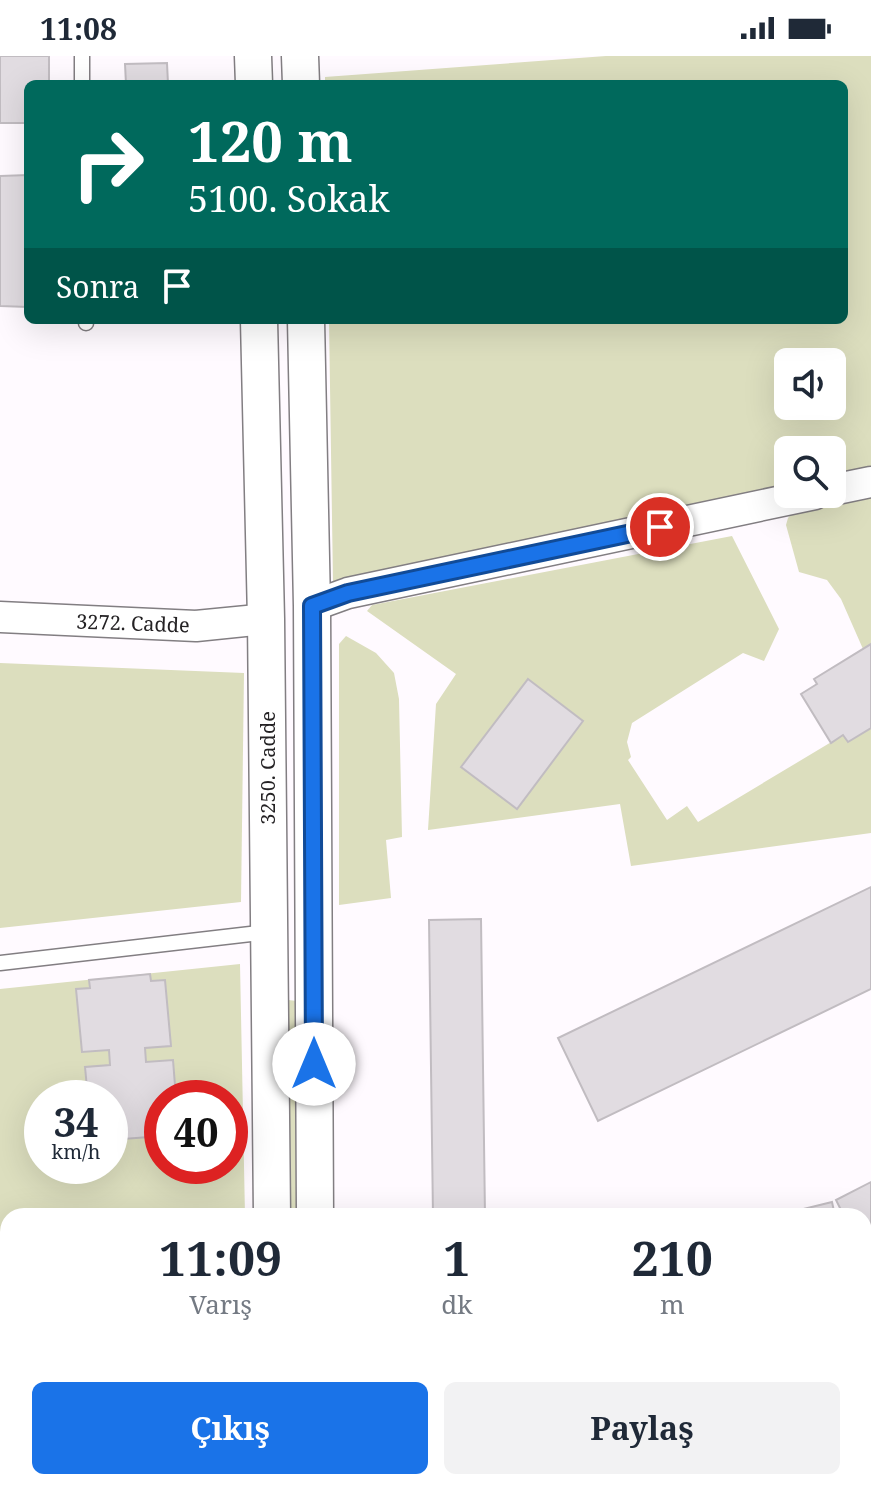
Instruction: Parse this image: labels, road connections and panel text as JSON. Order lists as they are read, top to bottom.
{
  "streets": {
    "street": ["3272. Cadde", "3250. Cadde"]
  },
  "crossings": [
    ["3272. Cadde", "3250. Cadde"]
  ],
  "page": {
    "status": "11:08",
    "turn": ["120 m", "5100. Sokak"],
    "then": "Sonra",
    "speed": "34 km/h",
    "limit": "40",
    "eta": [
      "11:09",
      "Varış",
      "1",
      "dk",
      "210",
      "m"
    ],
    "buttons": ["Çıkış", "Paylaş"]
  }
}
